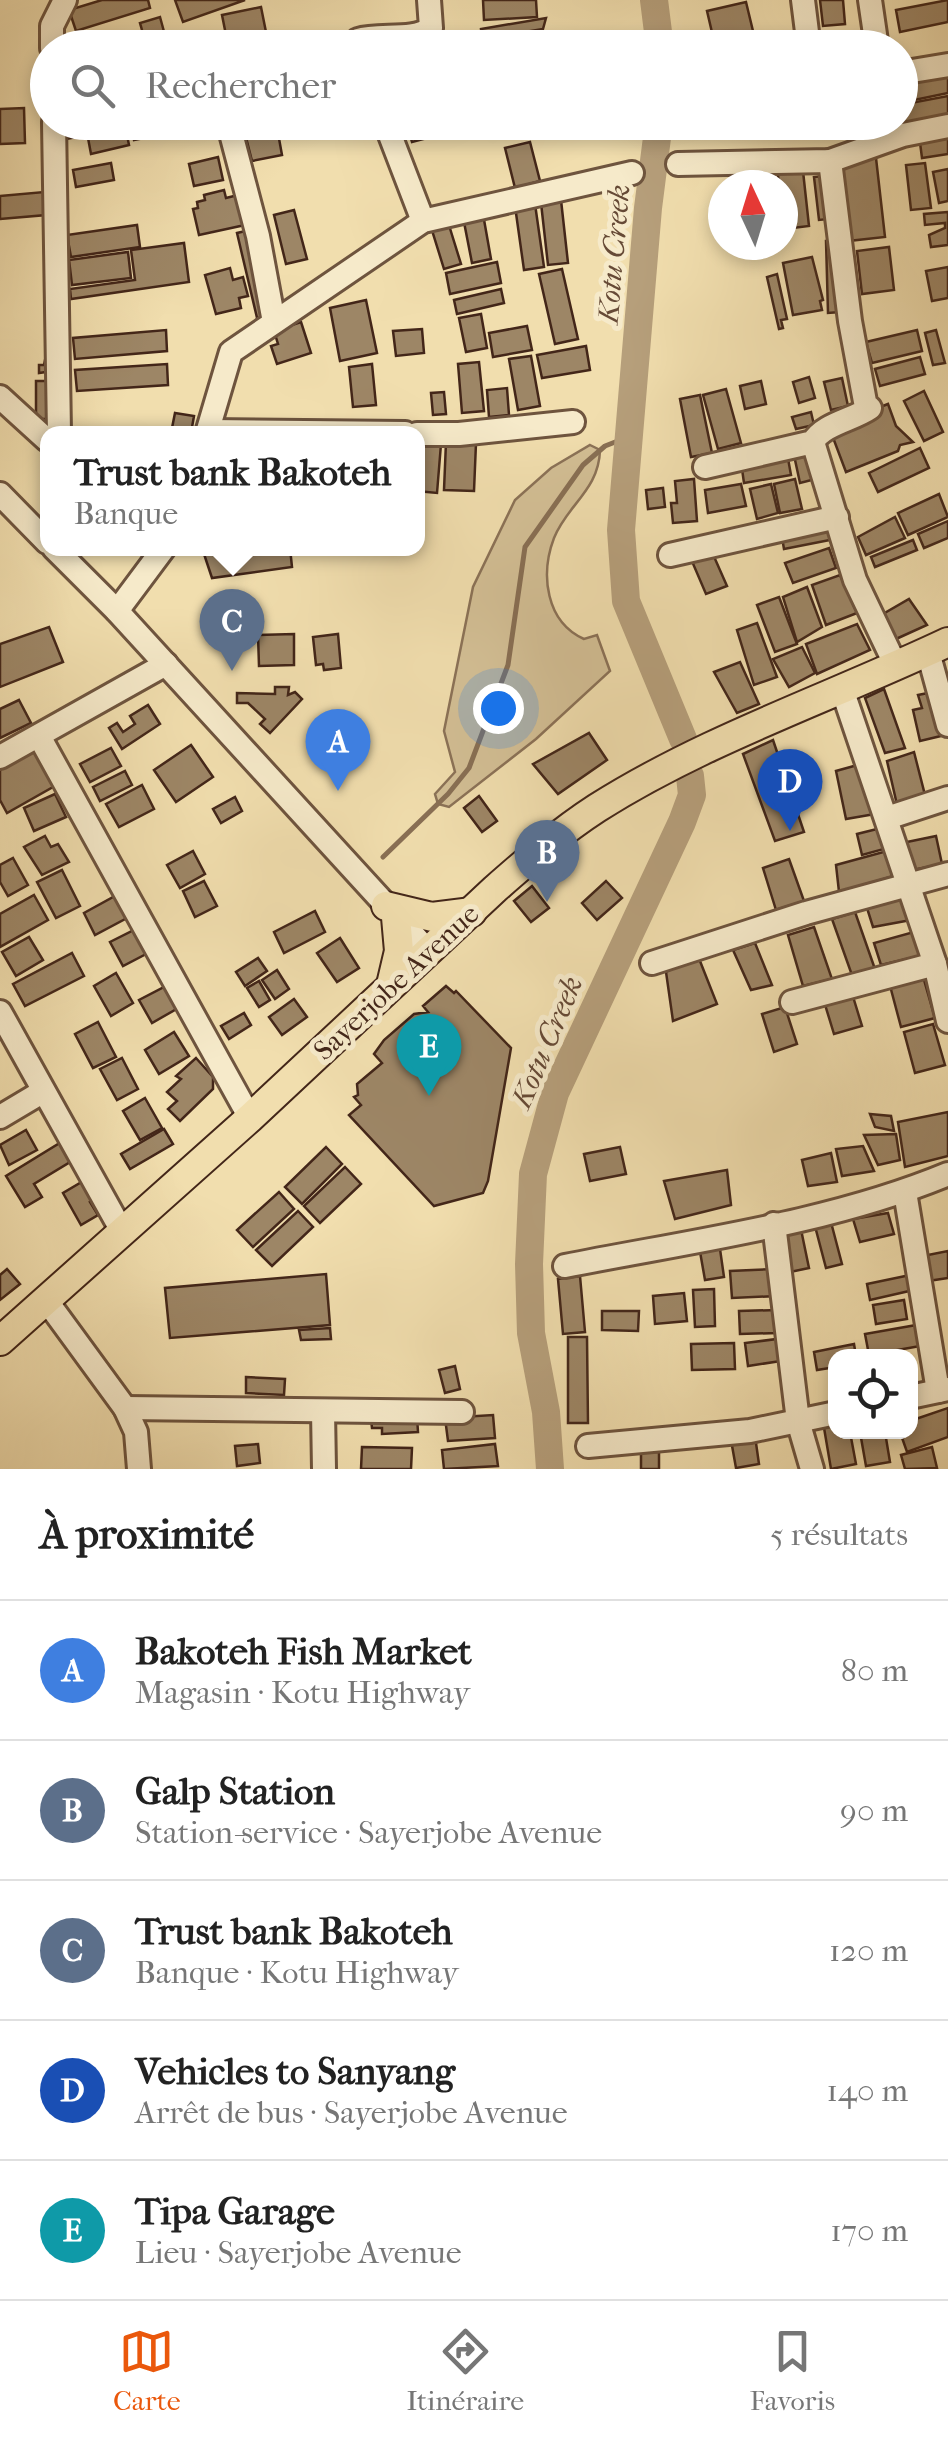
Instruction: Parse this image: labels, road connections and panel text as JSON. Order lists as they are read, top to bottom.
{
  "streets": {
    "main road": ["Sayerjobe Avenue"]
  },
  "water": ["Kotu Creek"],
  "north": "top",
  "page": {
    "search": "Rechercher",
    "popup": ["Trust bank Bakoteh", "Banque"],
    "pins": [
      "C",
      "A",
      "D",
      "B",
      "E"
    ],
    "heading": ["À proximité", "5 résultats"],
    "list": [
      {
        "mark": "A",
        "name": "Bakoteh Fish Market",
        "note": "Magasin · Kotu Highway",
        "value": "80 m"
      },
      {
        "mark": "B",
        "name": "Galp Station",
        "note": "Station-service · Sayerjobe Avenue",
        "value": "90 m"
      },
      {
        "mark": "C",
        "name": "Trust bank Bakoteh",
        "note": "Banque · Kotu Highway",
        "value": "120 m"
      },
      {
        "mark": "D",
        "name": "Vehicles to Sanyang",
        "note": "Arrêt de bus · Sayerjobe Avenue",
        "value": "140 m"
      },
      {
        "mark": "E",
        "name": "Tipa Garage",
        "note": "Lieu · Sayerjobe Avenue",
        "value": "170 m"
      }
    ],
    "nav": ["Carte", "Itinéraire", "Favoris"]
  }
}
